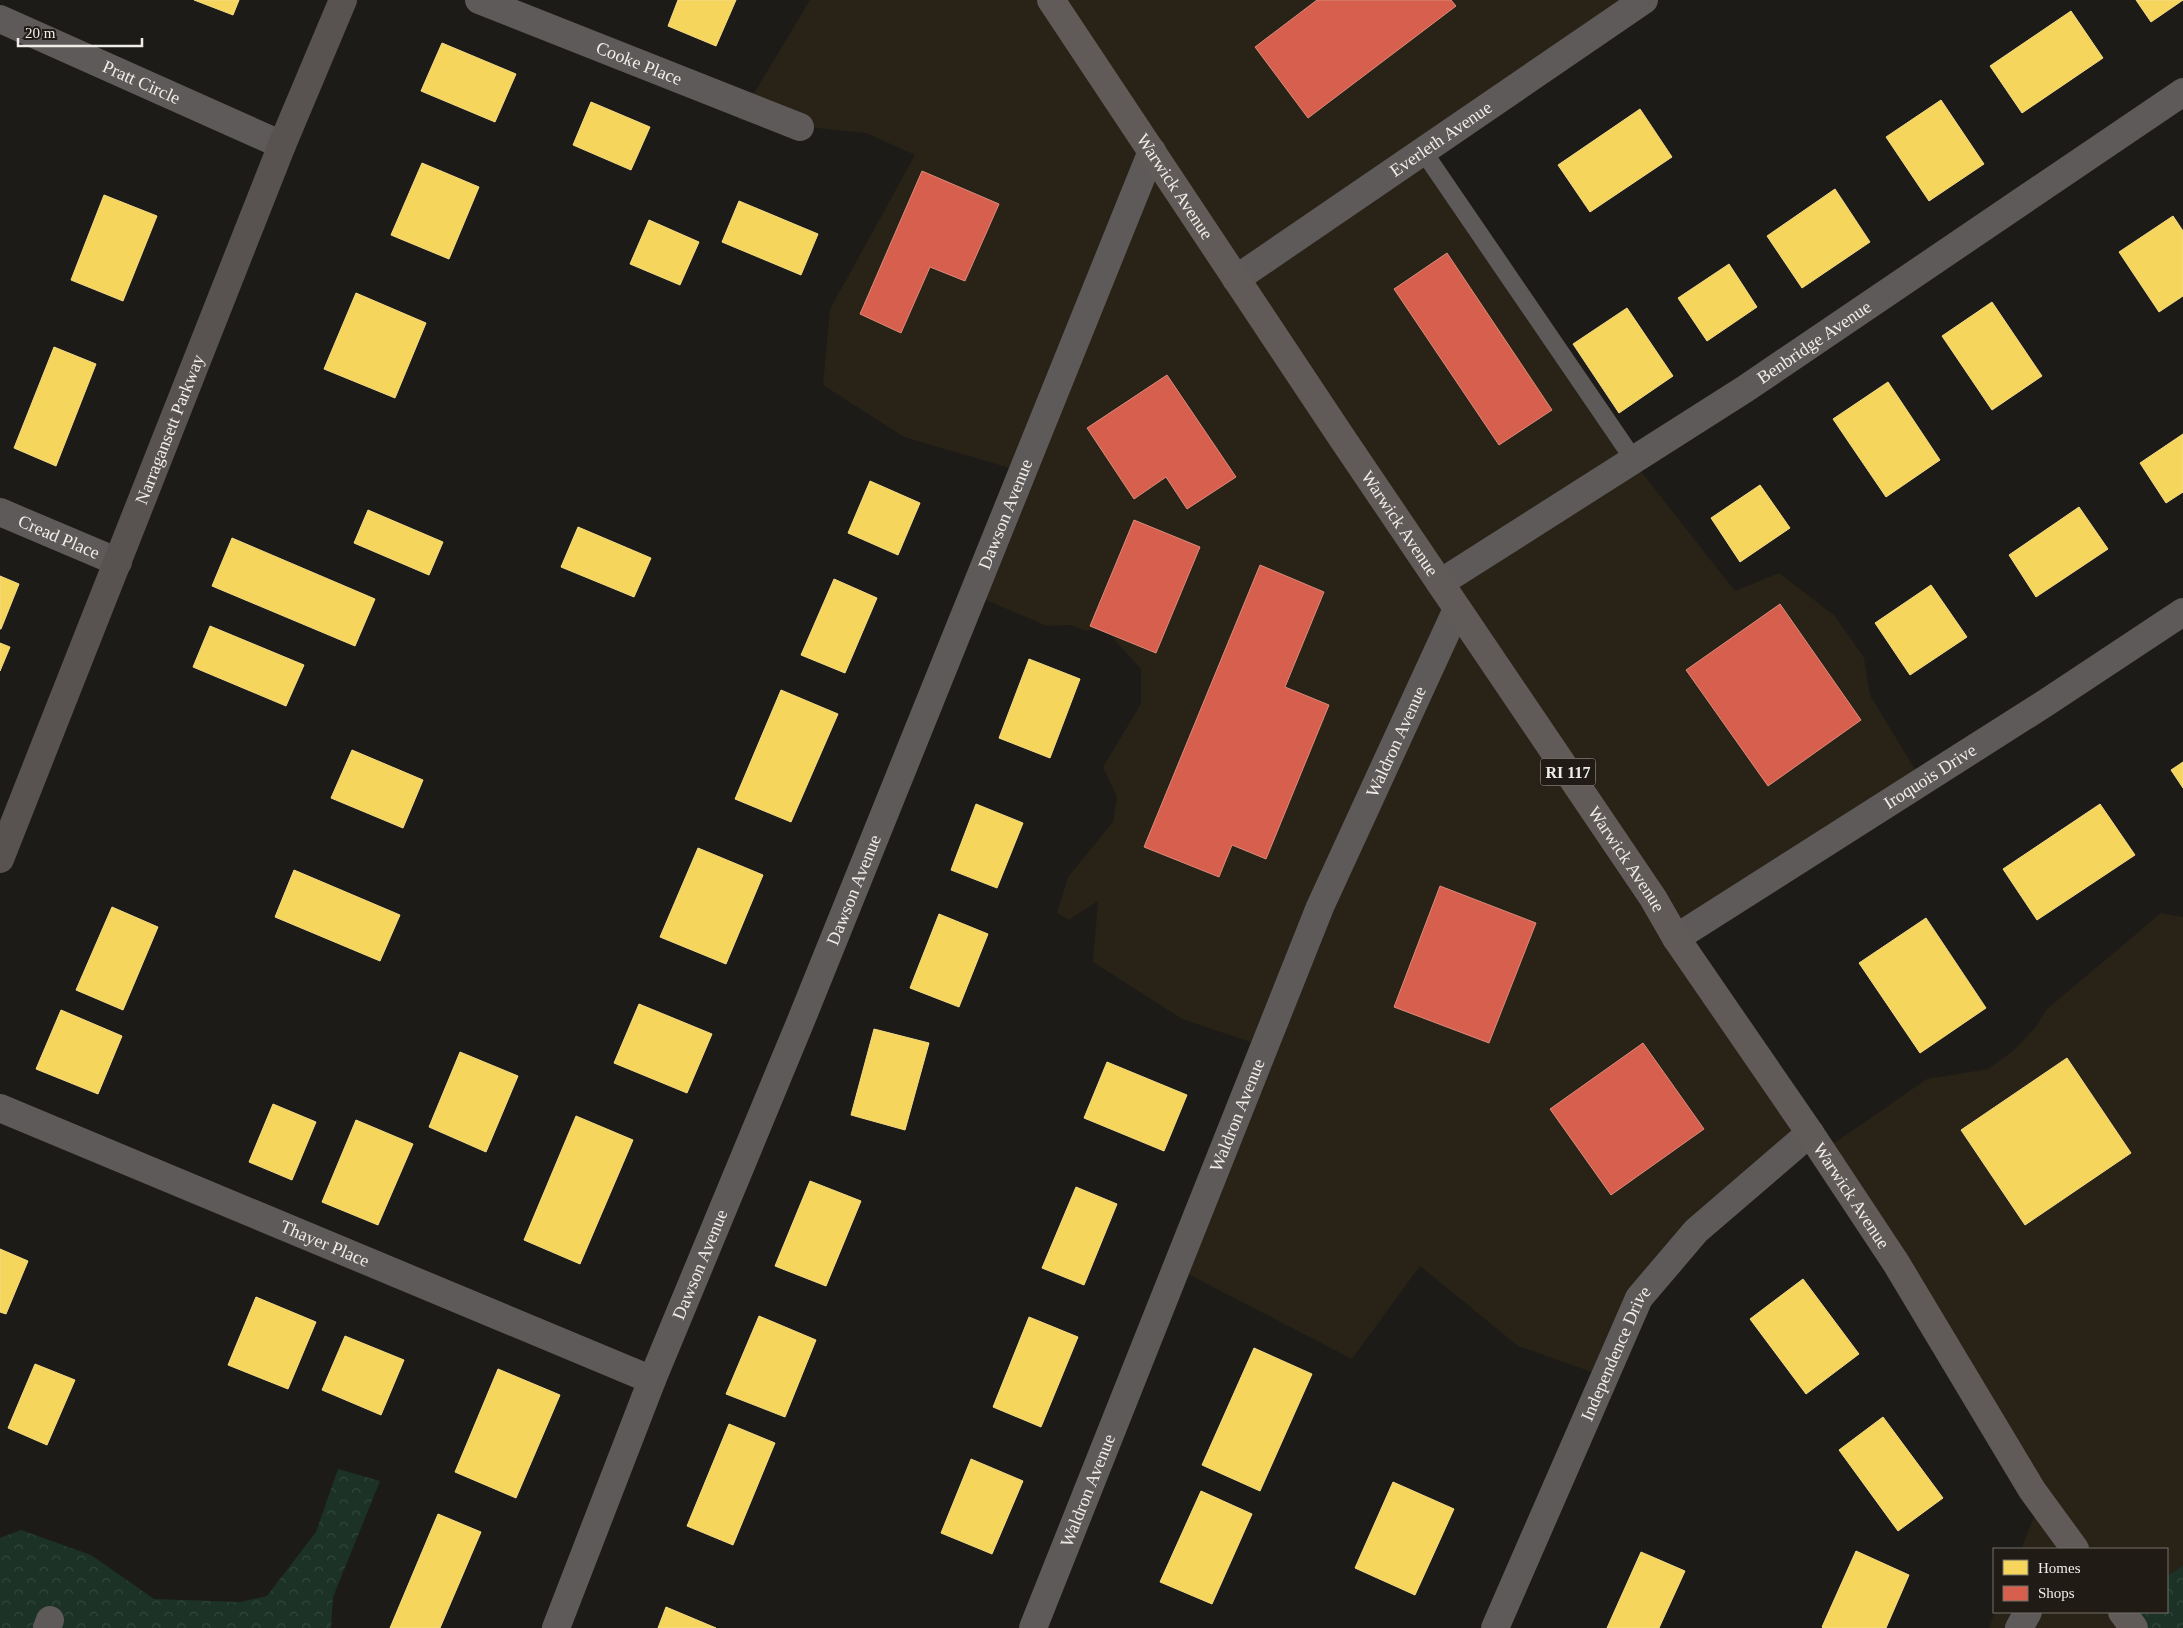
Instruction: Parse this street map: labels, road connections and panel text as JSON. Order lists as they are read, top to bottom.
{
  "streets": {
    "main road": ["Warwick Avenue", "RI 117"],
    "street": [
      "Cooke Place",
      "Pratt Circle",
      "Everleth Avenue",
      "Benbridge Avenue",
      "Narragansett Parkway",
      "Dawson Avenue",
      "Cread Place",
      "Waldron Avenue",
      "Iroquois Drive",
      "Thayer Place",
      "Independence Drive"
    ]
  },
  "crossings": [
    ["Pratt Circle", "Narragansett Parkway"],
    ["Everleth Avenue", "Warwick Avenue"],
    ["Warwick Avenue", "Benbridge Avenue"],
    ["Warwick Avenue", "Dawson Avenue"],
    ["Warwick Avenue", "Waldron Avenue"],
    ["Warwick Avenue", "Iroquois Drive"],
    ["Warwick Avenue", "Independence Drive"],
    ["Narragansett Parkway", "Cread Place"],
    ["Dawson Avenue", "Thayer Place"]
  ],
  "legend": ["Homes", "Shops"],
  "scale_bar": "20 m"
}
